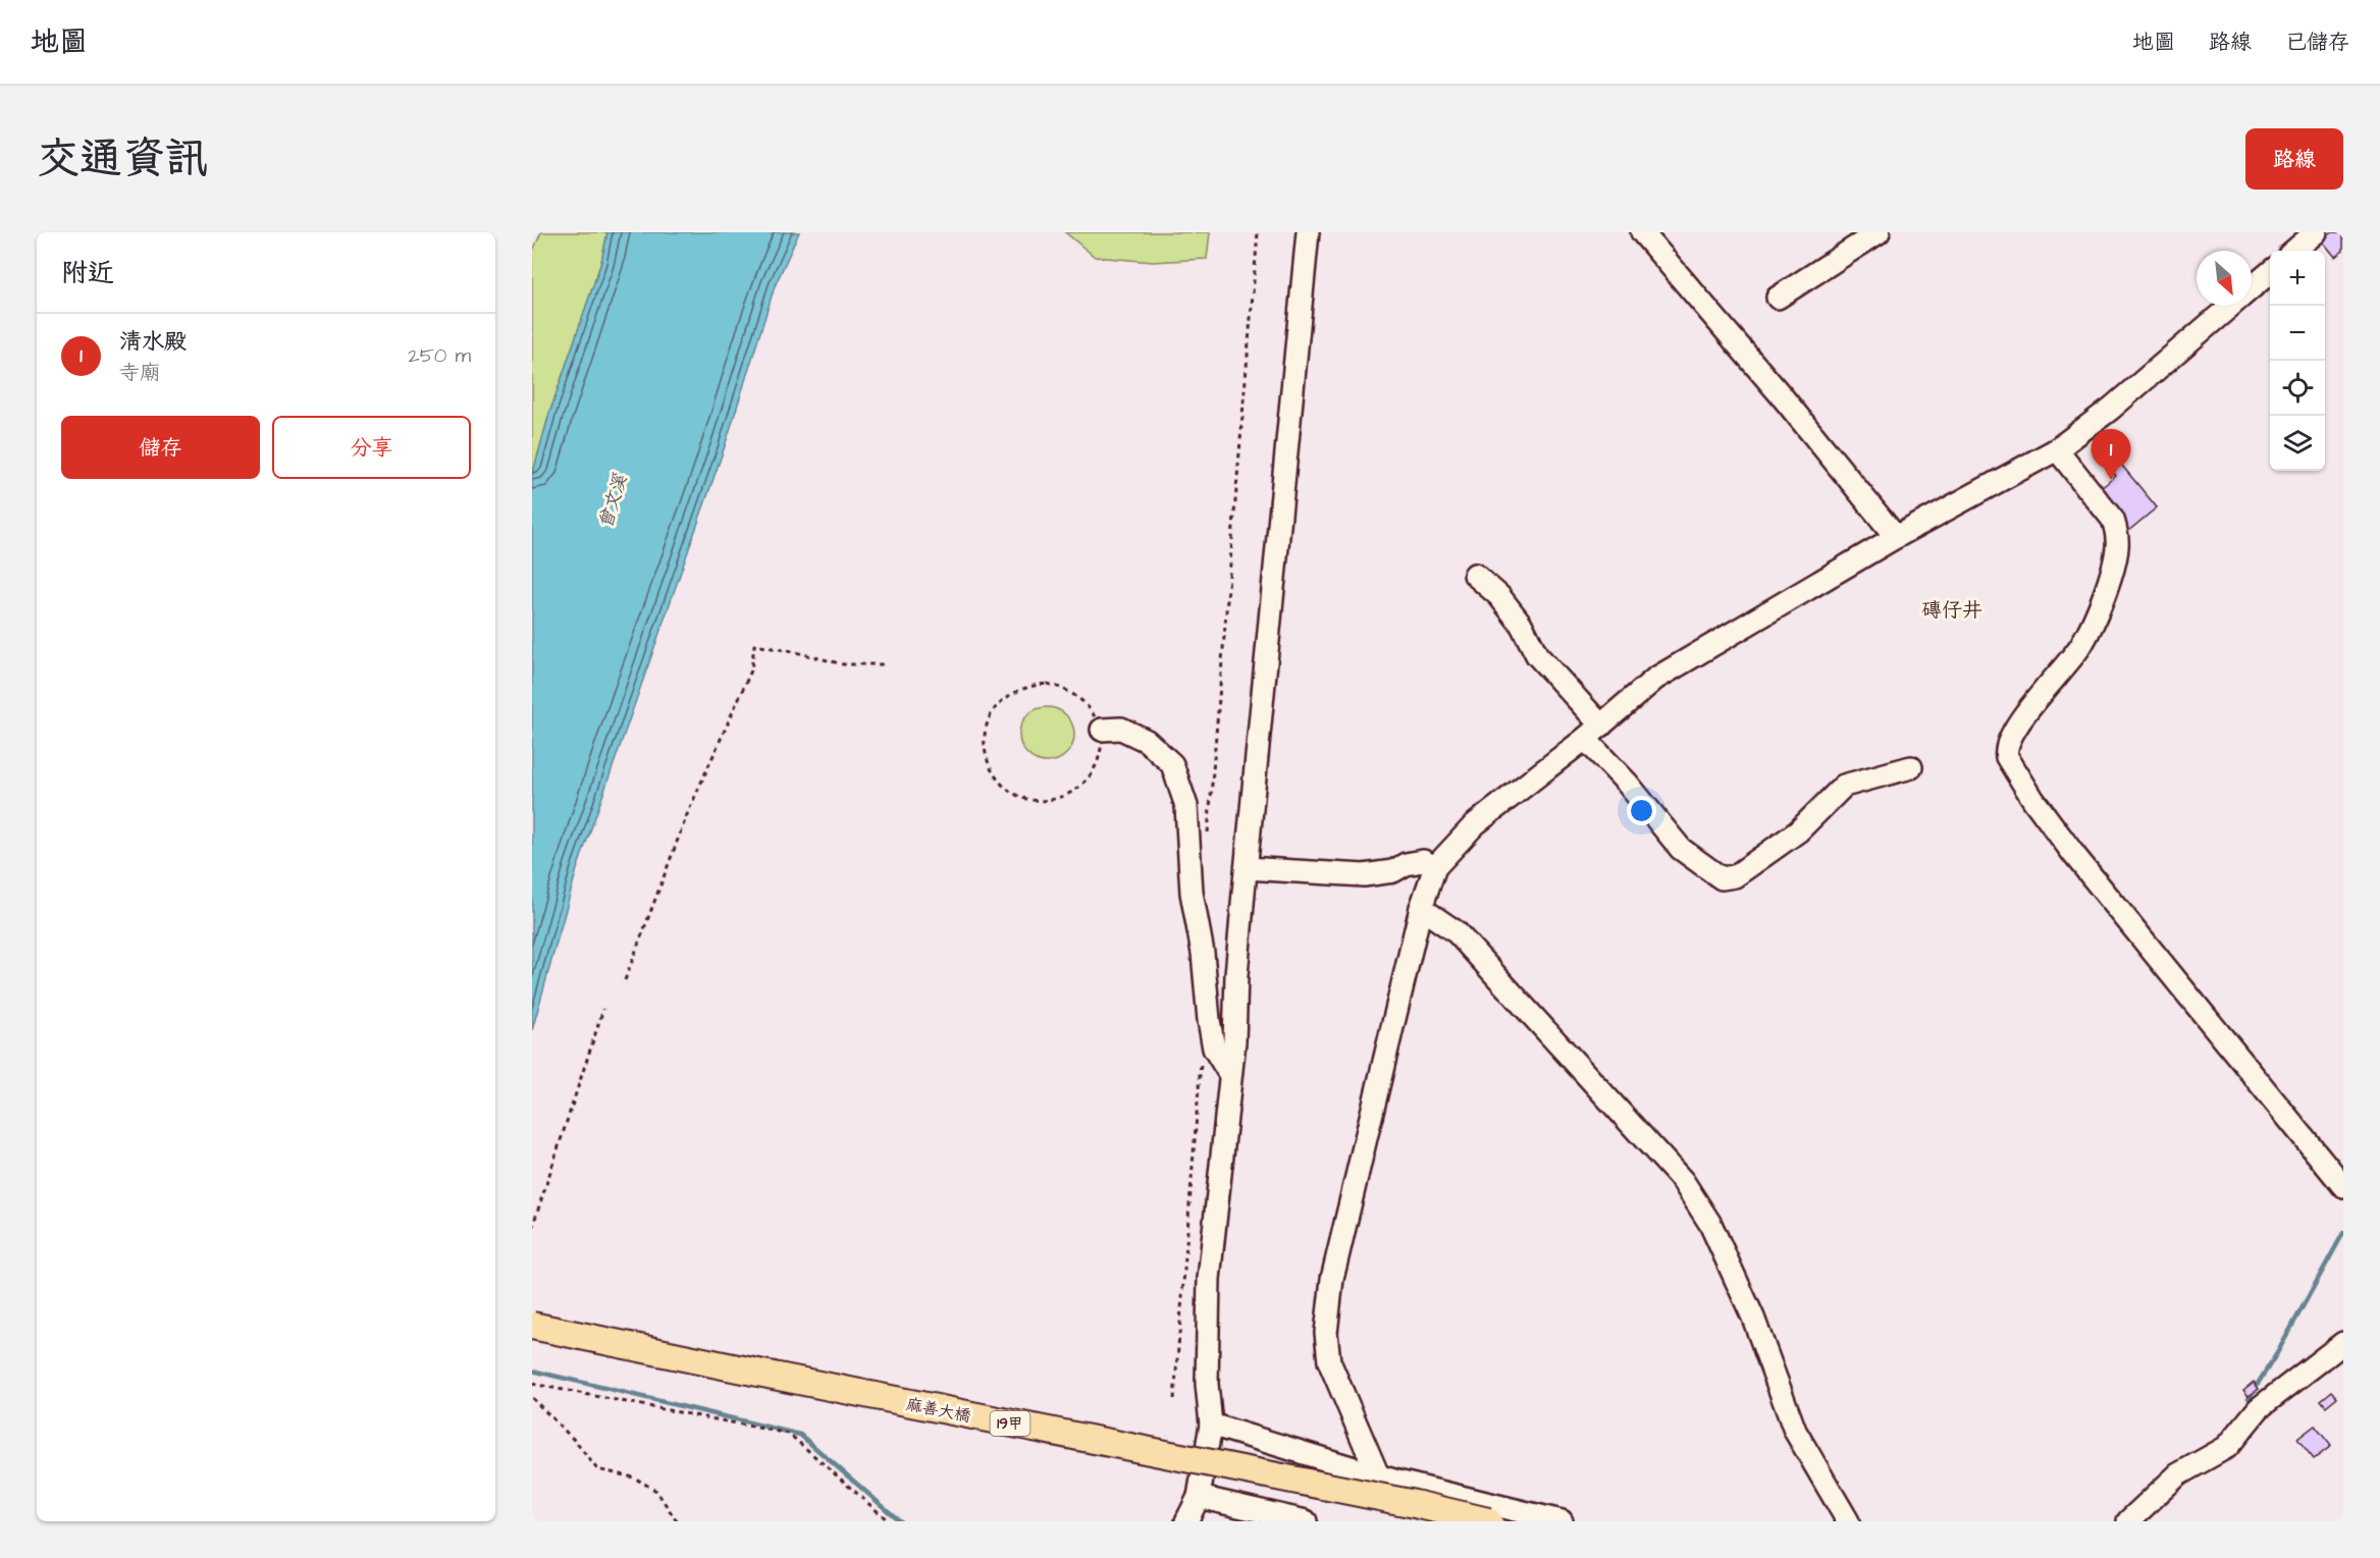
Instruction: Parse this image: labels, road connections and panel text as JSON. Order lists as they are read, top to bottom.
{
  "streets": {
    "main road": ["麻善大橋", "19甲"]
  },
  "districts": ["磚仔井"],
  "water": ["曾文溪"],
  "north": "bottom right",
  "page": {
    "header": "地圖",
    "nav": ["地圖", "路線", "已儲存"],
    "title": "交通資訊",
    "buttons": [
      "路線",
      ["儲存", "分享"]
    ],
    "heading": "附近",
    "map_buttons": ["+", "−"],
    "list": [
      {
        "mark": "1",
        "name": "清水殿",
        "note": "寺廟",
        "value": "250 m"
      }
    ],
    "pins": "1"
  }
}
